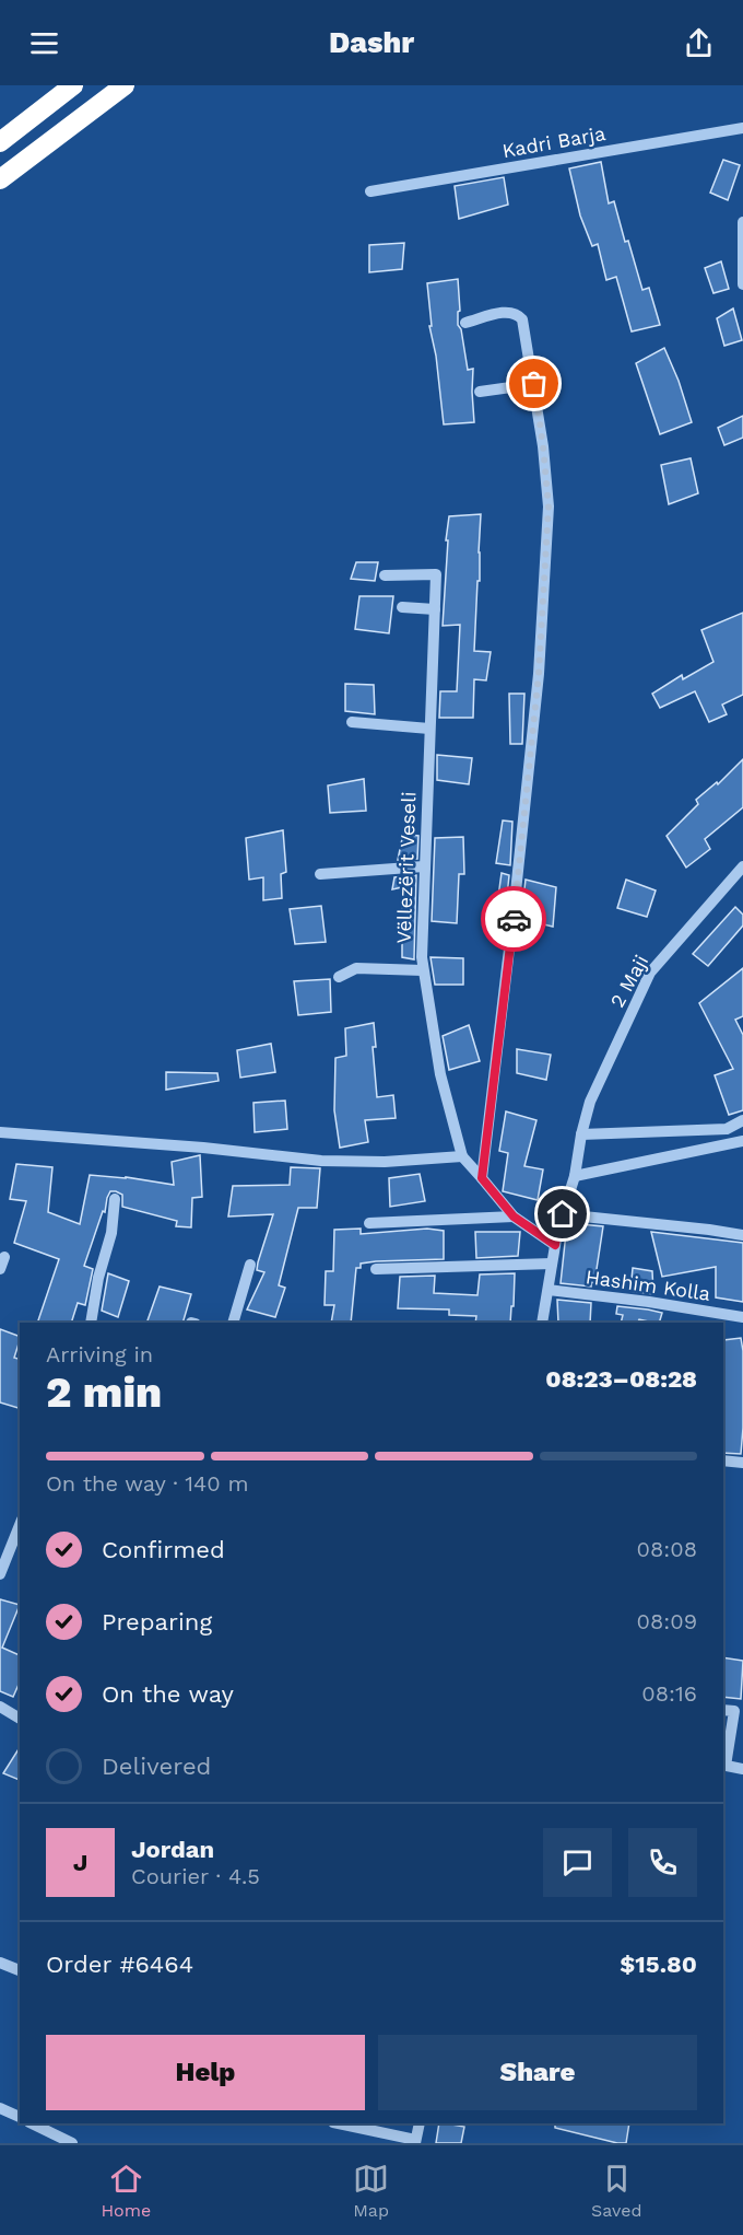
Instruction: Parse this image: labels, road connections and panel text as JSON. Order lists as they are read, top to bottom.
{
  "streets": {
    "street": [
      "Kadri Barja",
      "Vëllezërit Veseli",
      "2 Maji",
      "Hashim Kolla"
    ]
  },
  "crossings": [
    ["Vëllezërit Veseli", "2 Maji"],
    ["2 Maji", "Hashim Kolla"]
  ],
  "page": {
    "header": "Dashr",
    "heading": ["2 min", "Arriving in", "08:23–08:28"],
    "panel": [
      "Jordan",
      "Courier · 4.5",
      "Order #6464",
      "$15.80"
    ],
    "bar": "On the way · 140 m",
    "list": [
      ["Confirmed", "08:08"],
      ["Preparing", "08:09"],
      ["On the way", "08:16"],
      "Delivered"
    ],
    "round": "J",
    "buttons": ["Help", "Share"],
    "tabs": ["Home", "Map", "Saved"]
  }
}
